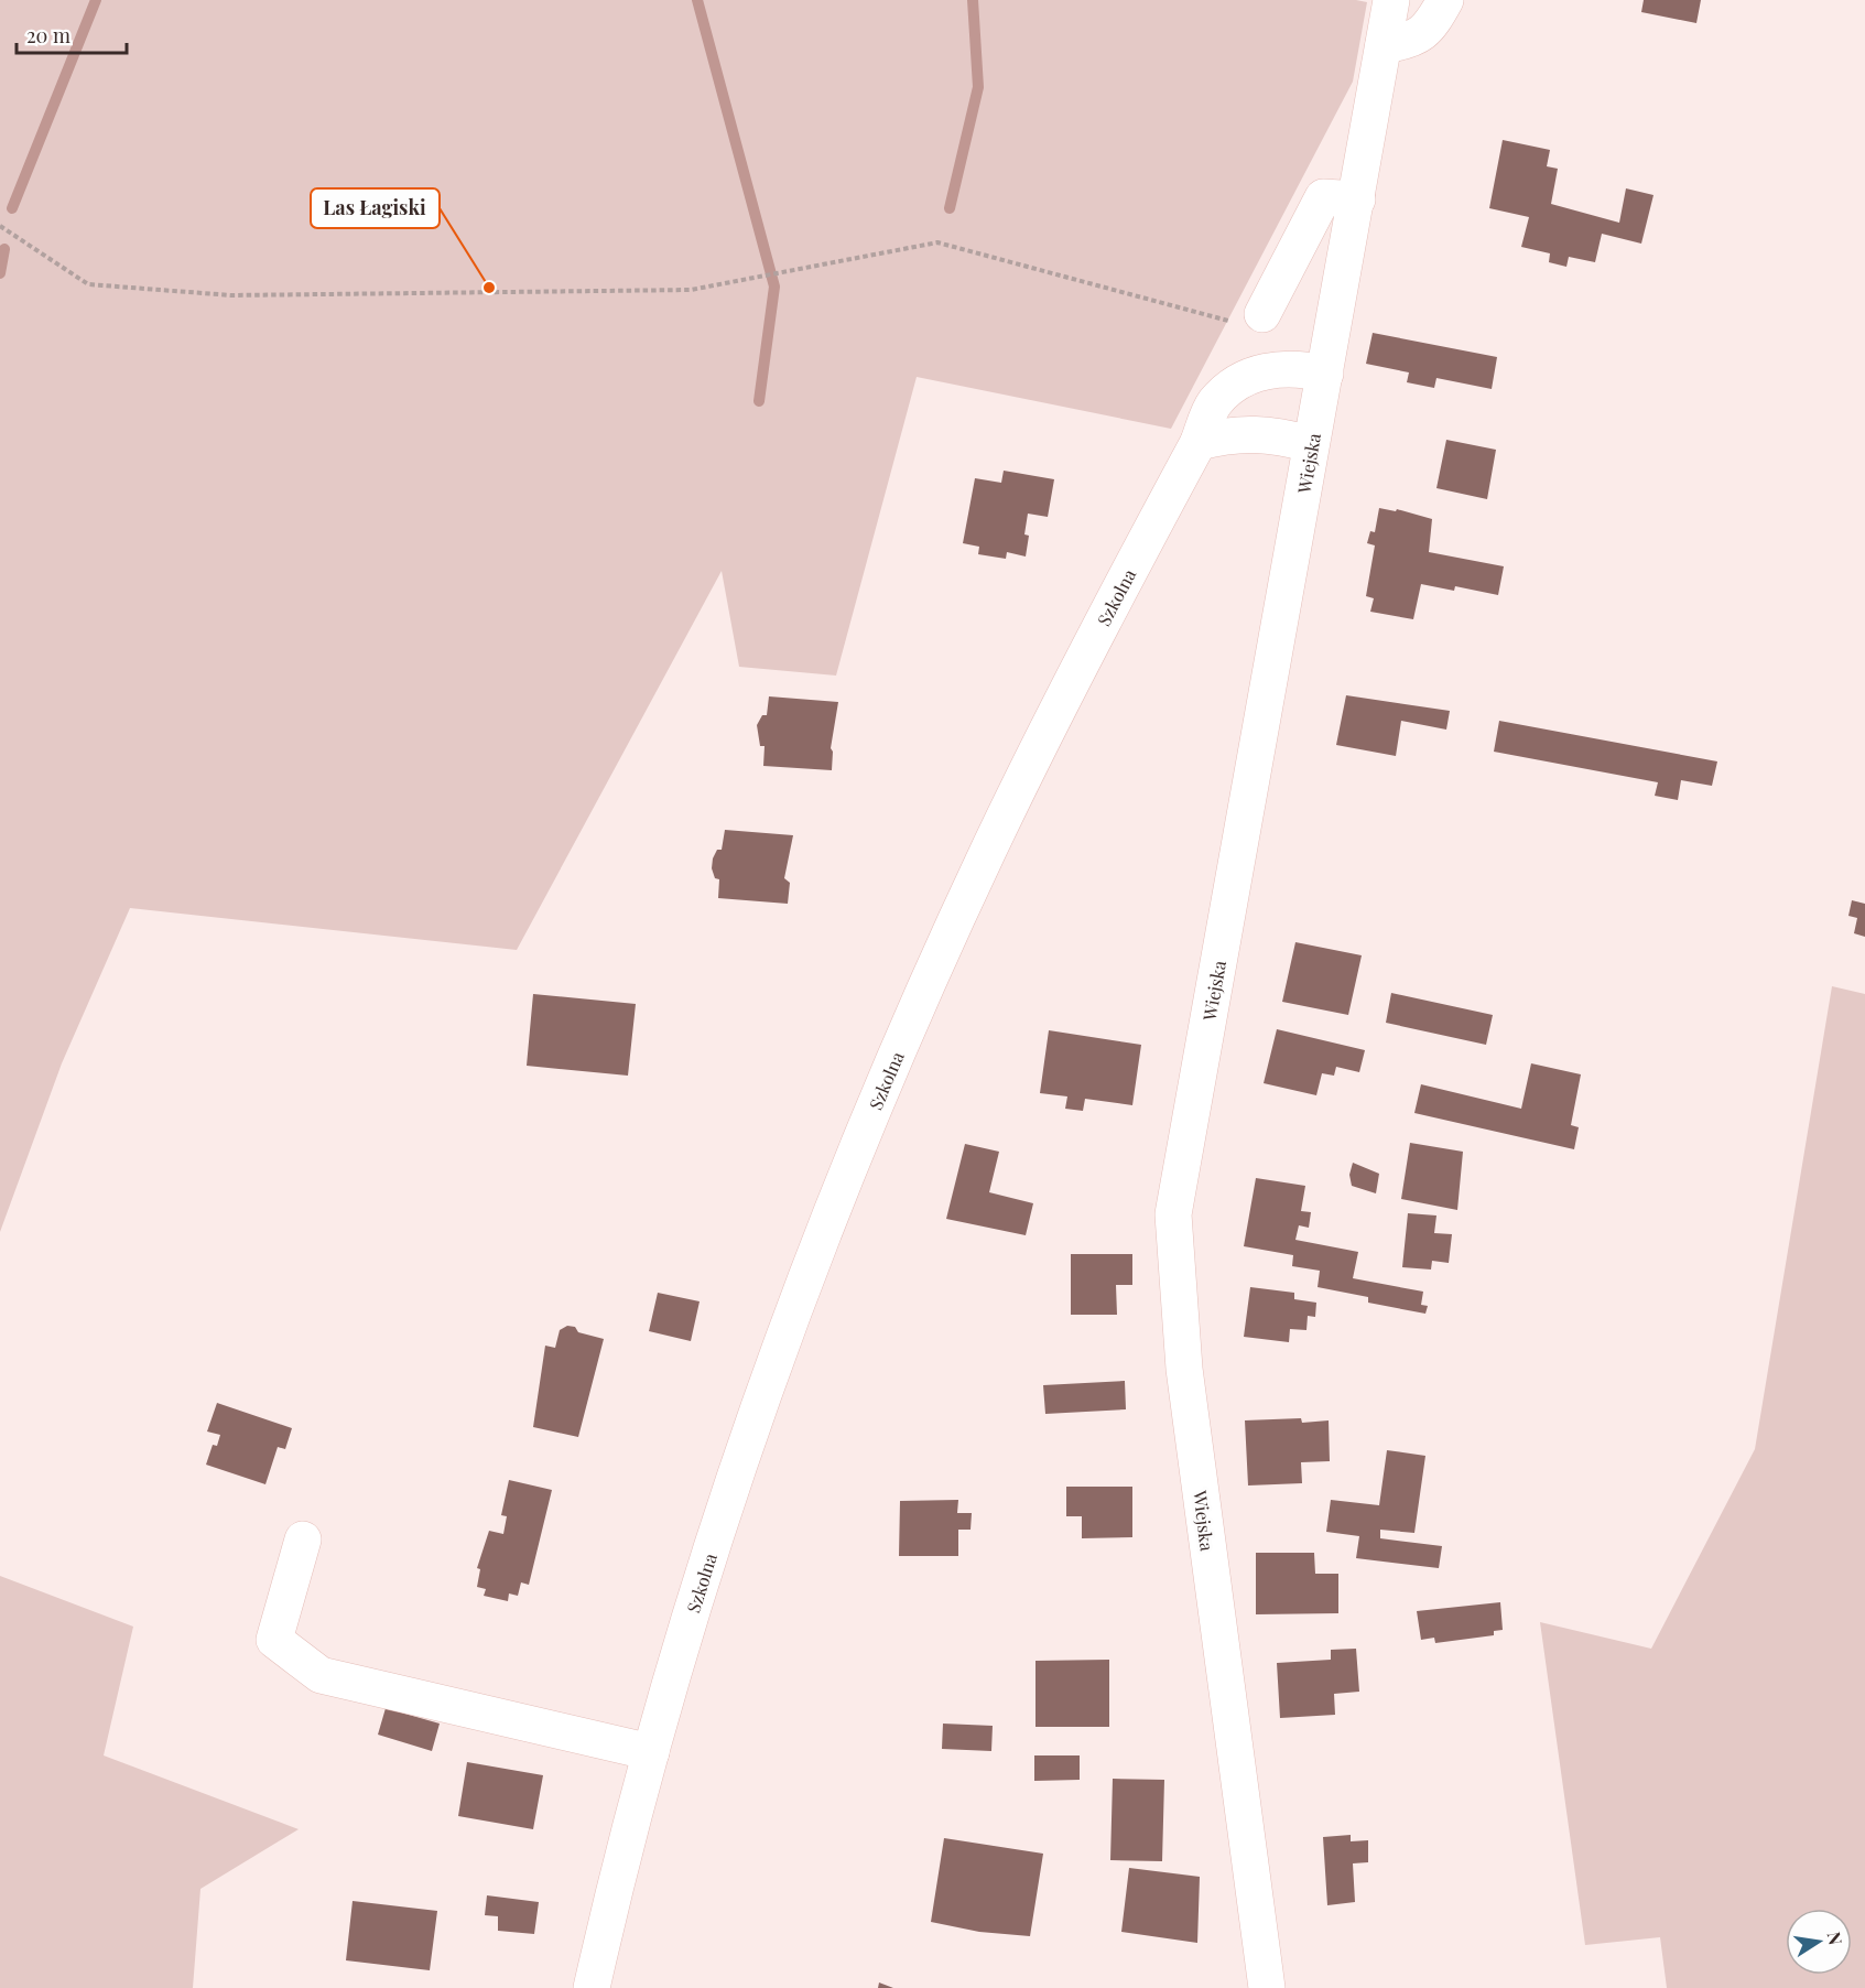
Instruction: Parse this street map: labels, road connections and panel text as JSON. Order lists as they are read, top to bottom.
{
  "streets": {
    "street": ["Wiejska", "Szkolna"]
  },
  "crossings": [
    ["Wiejska", "Szkolna"]
  ],
  "places": ["Las Łagiski"],
  "scale_bar": "20 m",
  "north": "right"
}
